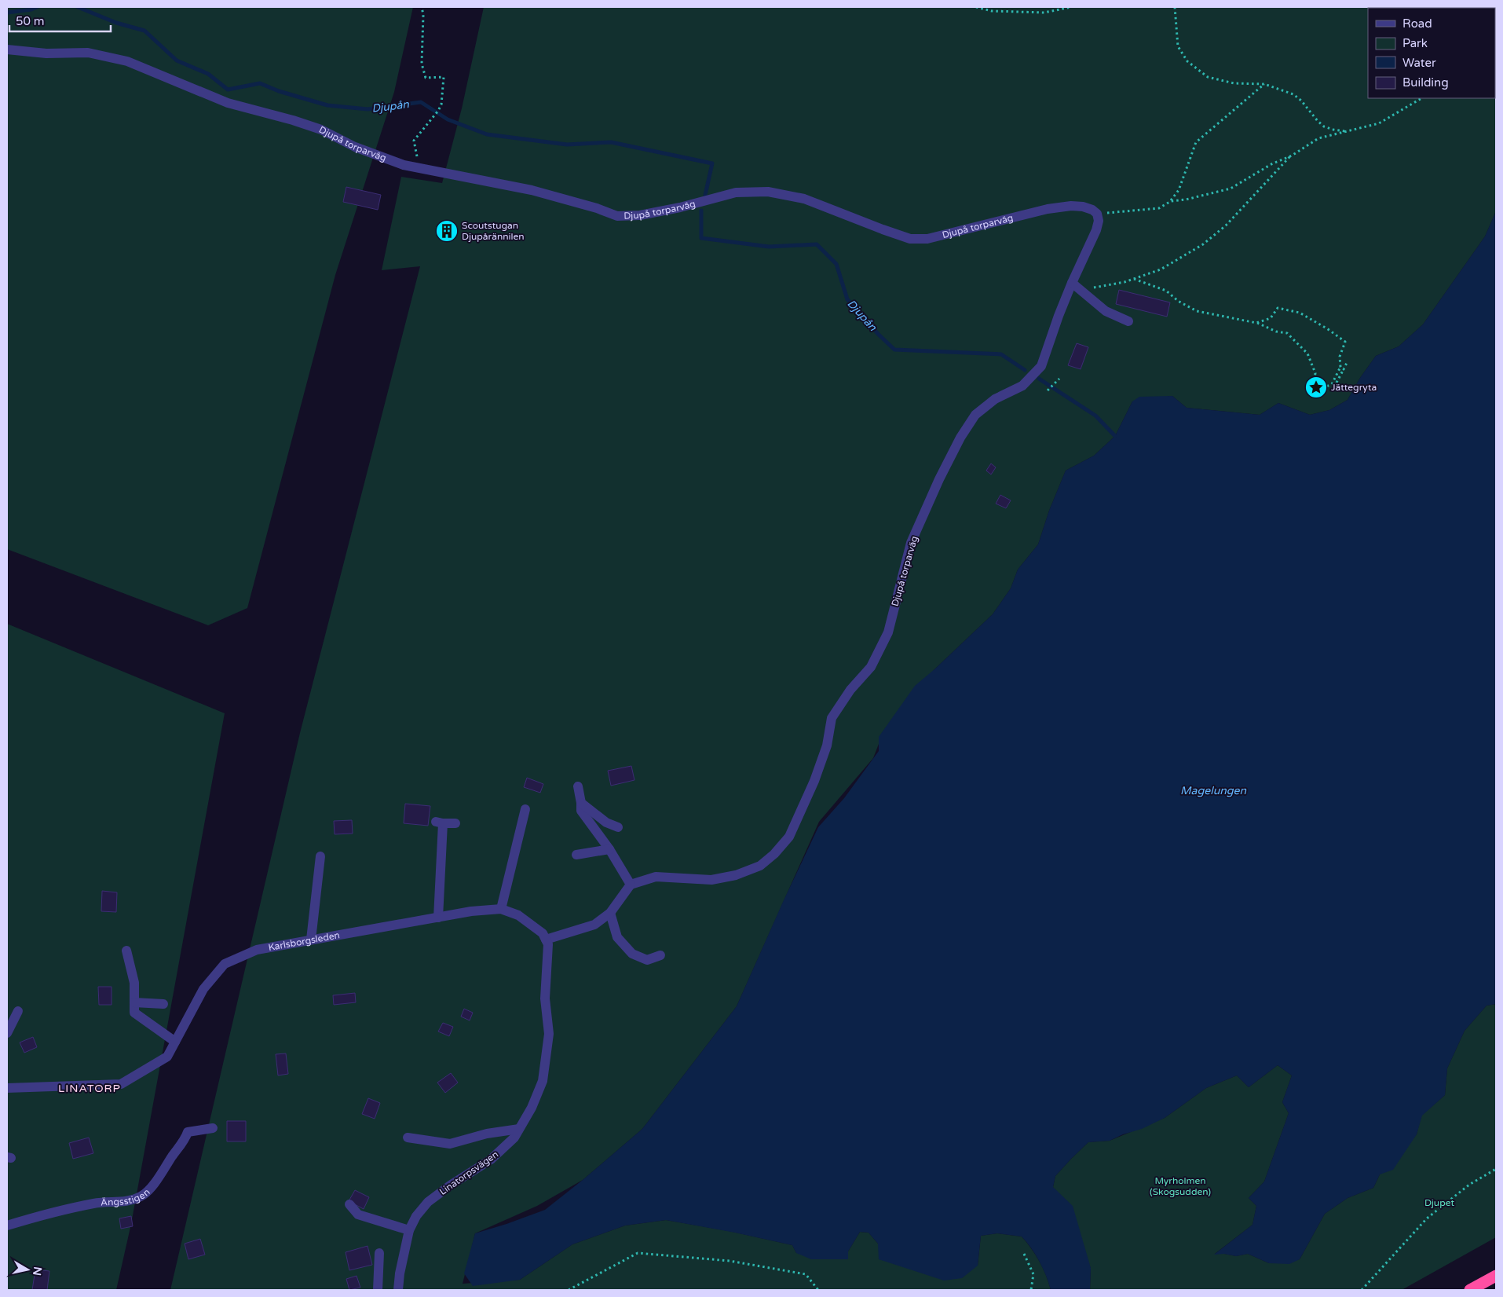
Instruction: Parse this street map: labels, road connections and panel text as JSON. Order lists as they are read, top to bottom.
{
  "streets": {
    "street": [
      "Djupå torparväg",
      "Karlsborgsleden",
      "Linatorpsvägen",
      "Ängsstigen"
    ]
  },
  "crossings": [
    ["Karlsborgsleden", "Linatorpsvägen"]
  ],
  "districts": ["LINATORP"],
  "water": ["Djupån", "Magelungen"],
  "parks": ["Myrholmen (Skogsudden)", "Djupet"],
  "places": {
    "building": ["Scoutstugan Djupårännilen"],
    "place": ["Jättegryta"]
  },
  "legend": [
    "Road",
    "Park",
    "Water",
    "Building"
  ],
  "scale_bar": "50 m",
  "north": "right"
}
